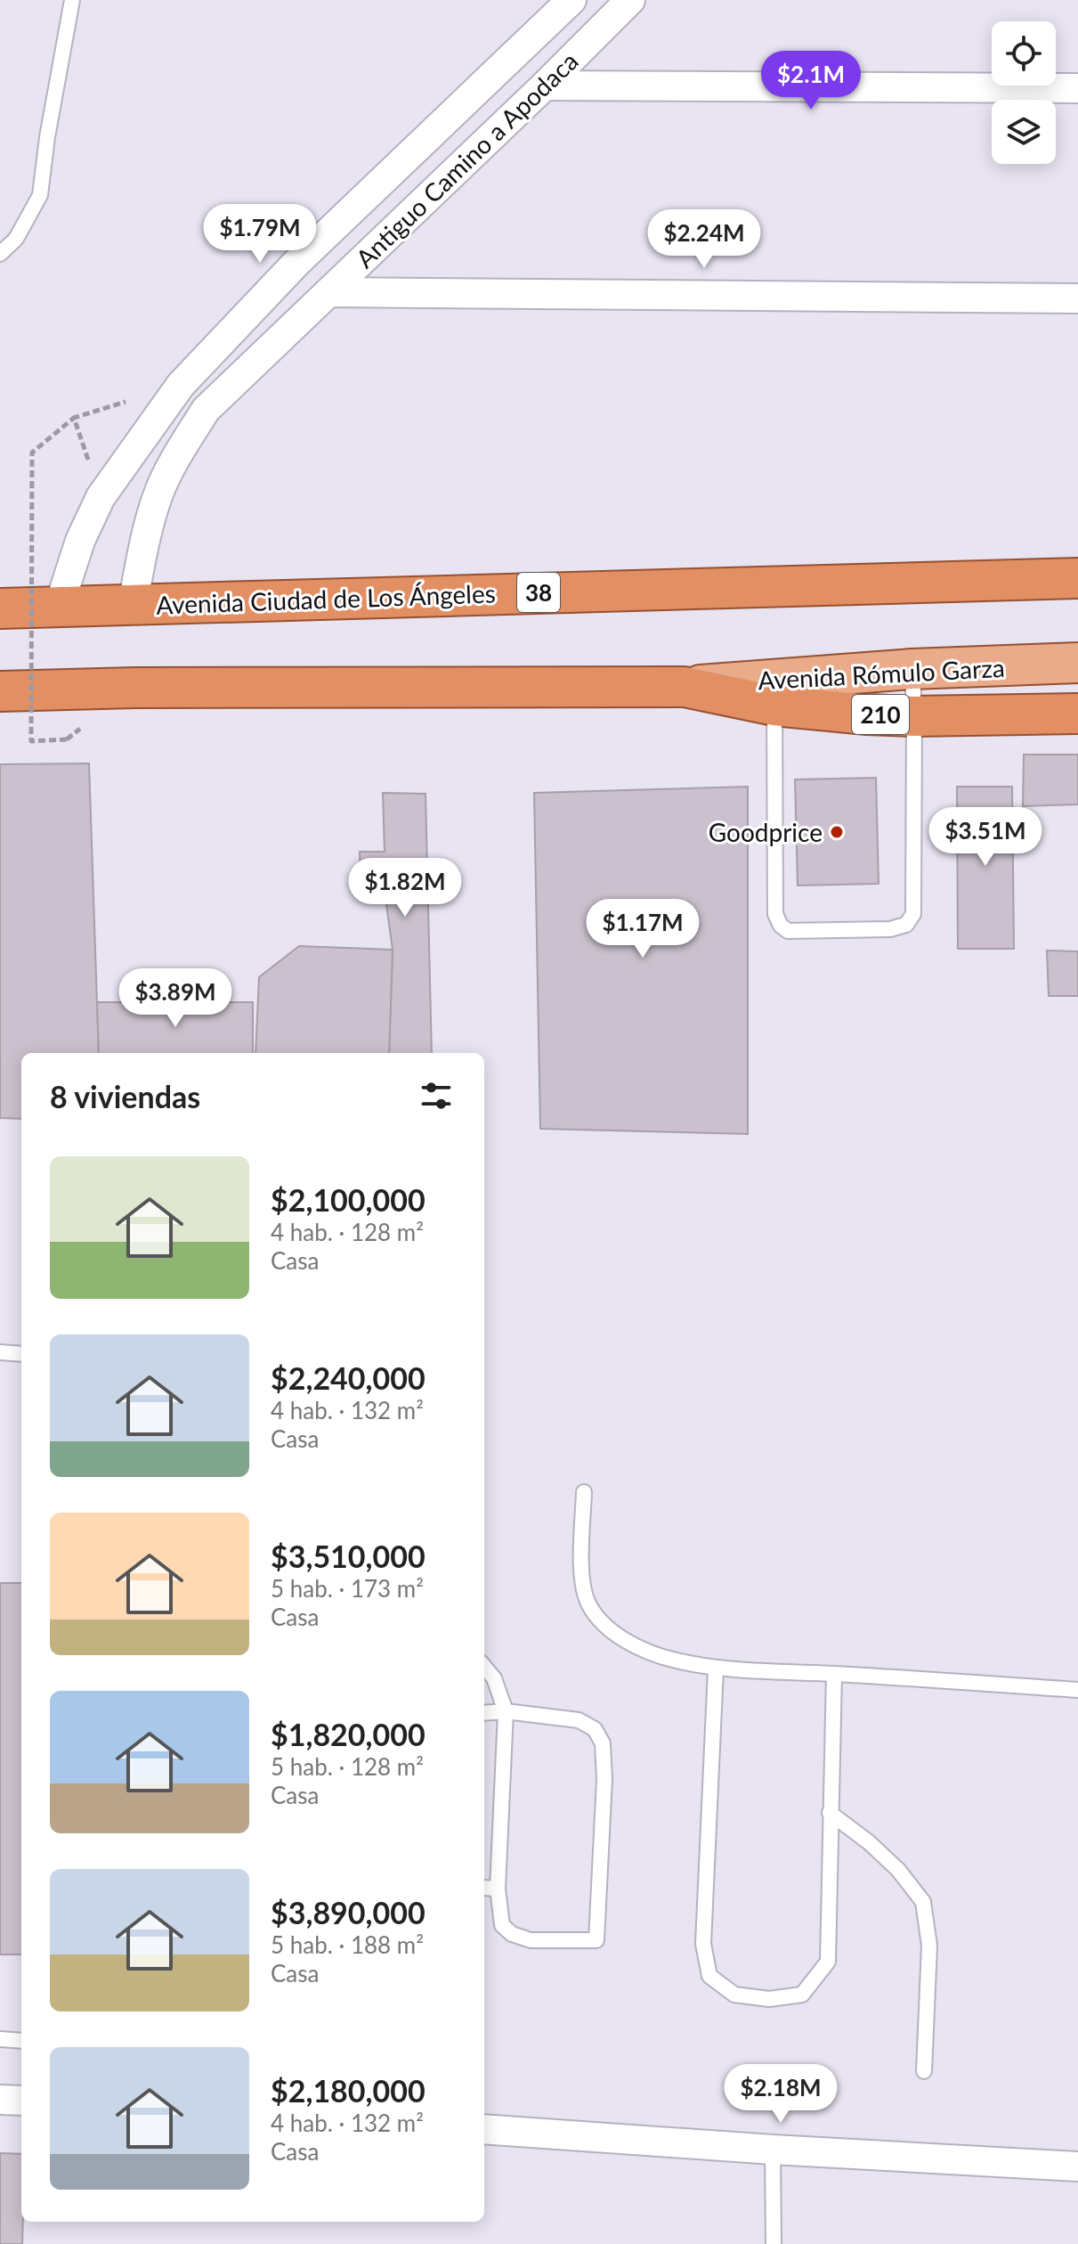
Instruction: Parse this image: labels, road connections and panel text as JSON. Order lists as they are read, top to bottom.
{
  "streets": {
    "highway": ["38", "Avenida Ciudad de Los Ángeles", "210"],
    "main road": ["Avenida Rómulo Garza"],
    "street": ["Antiguo Camino a Apodaca"]
  },
  "crossings": [
    ["Antiguo Camino a Apodaca", "Avenida Ciudad de Los Ángeles"],
    ["Avenida Rómulo Garza", "210"]
  ],
  "places": ["Goodprice"],
  "page": {
    "price": [
      "$2.1M",
      "$1.79M",
      "$2.24M",
      "$3.51M",
      "$1.82M",
      "$1.17M",
      "$3.89M",
      "$2.18M"
    ],
    "heading": "8 viviendas",
    "list": [
      {
        "name": "$2,100,000",
        "note": "4 hab. · 128 m² · Casa"
      },
      {
        "name": "$2,240,000",
        "note": "4 hab. · 132 m² · Casa"
      },
      {
        "name": "$3,510,000",
        "note": "5 hab. · 173 m² · Casa"
      },
      {
        "name": "$1,820,000",
        "note": "5 hab. · 128 m² · Casa"
      },
      {
        "name": "$3,890,000",
        "note": "5 hab. · 188 m² · Casa"
      },
      {
        "name": "$2,180,000",
        "note": "4 hab. · 132 m² · Casa"
      }
    ]
  }
}
